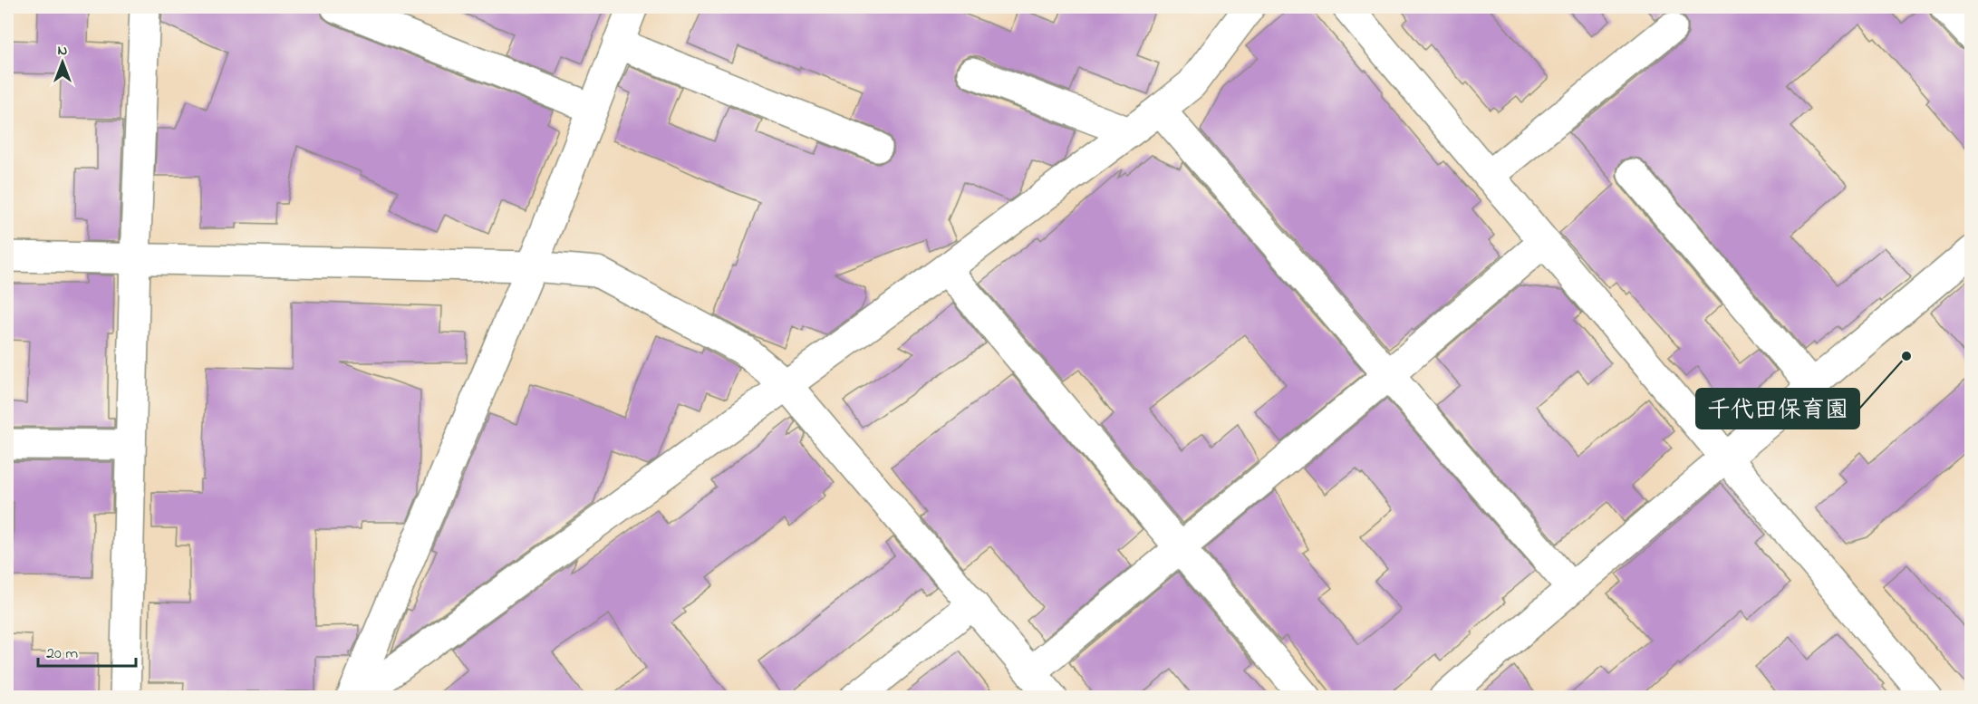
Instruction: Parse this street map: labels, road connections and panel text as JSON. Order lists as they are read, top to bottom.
{
  "places": ["千代田保育園"],
  "scale_bar": "20 m",
  "north": "top"
}
